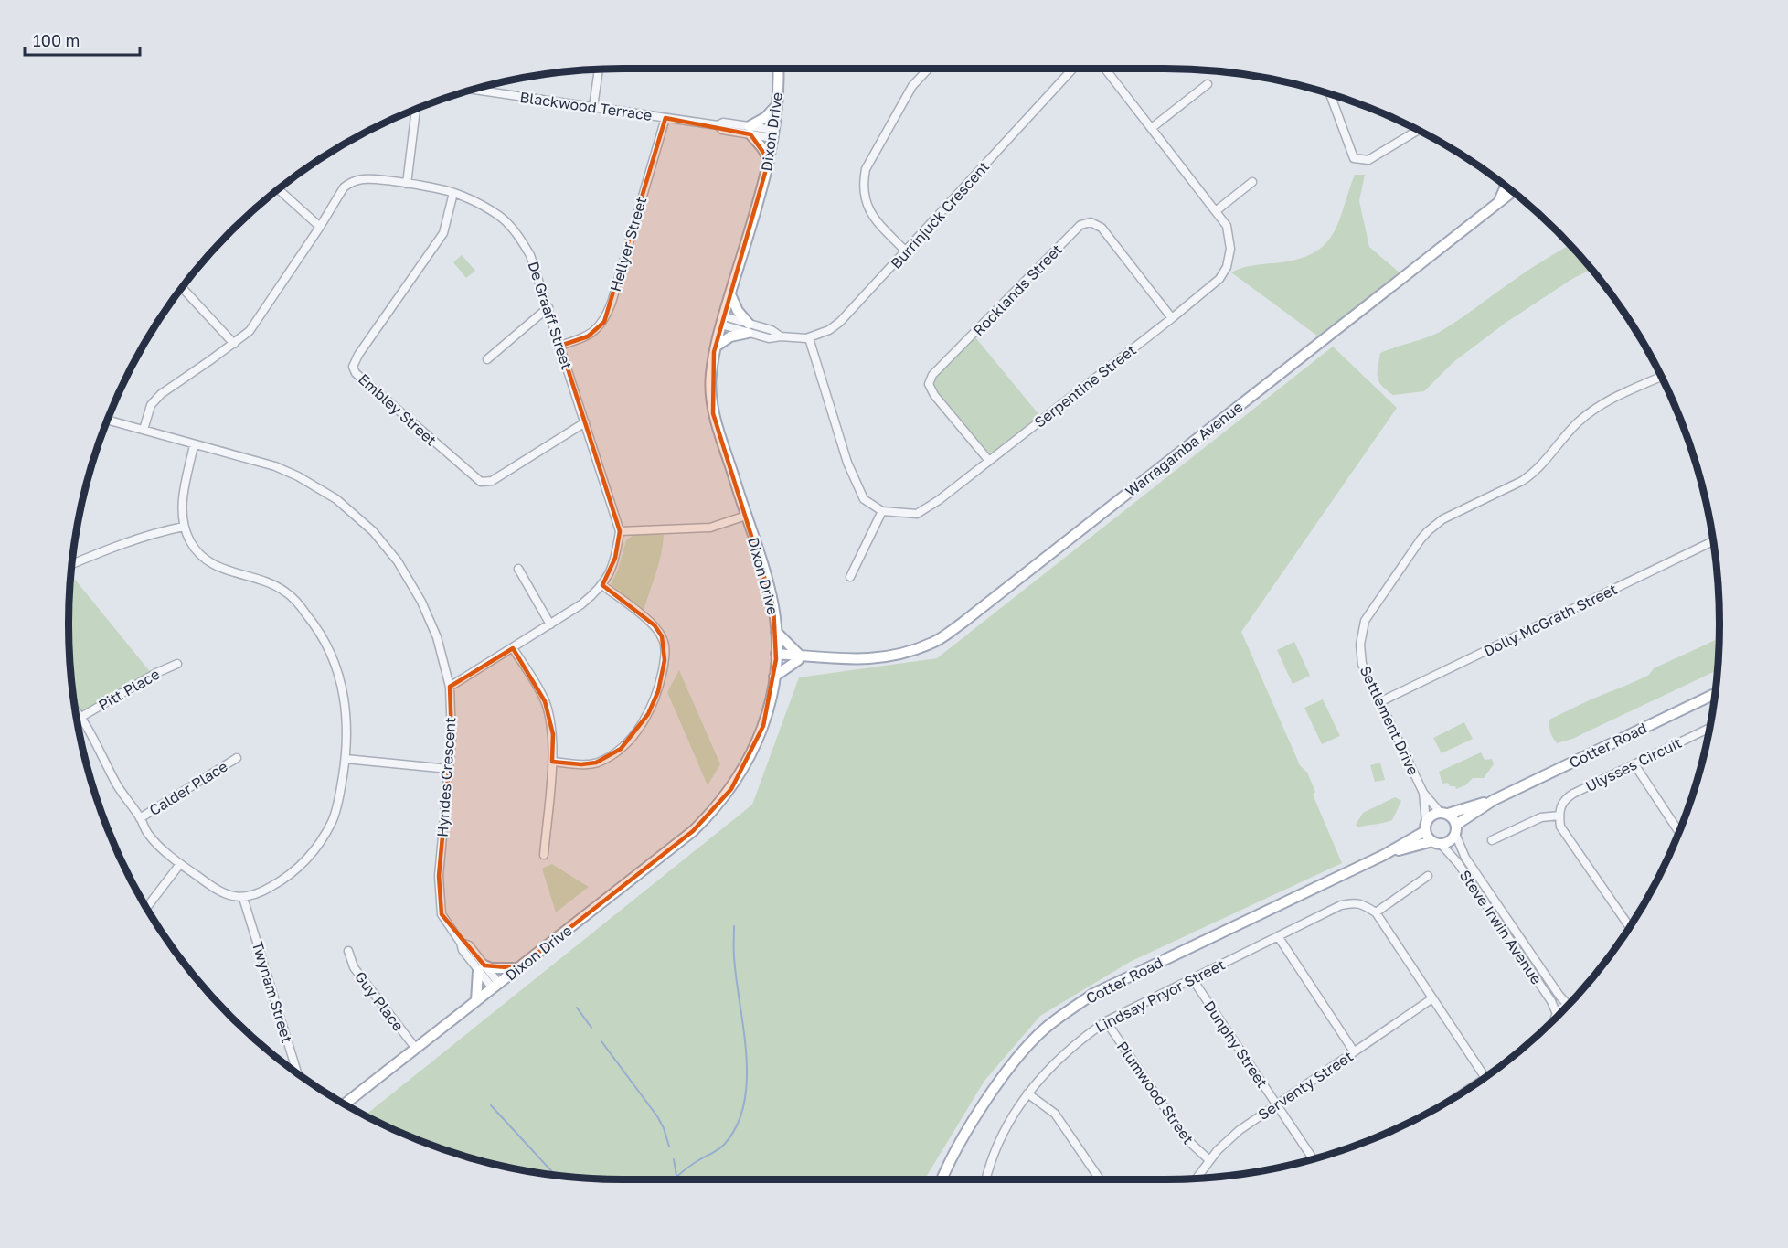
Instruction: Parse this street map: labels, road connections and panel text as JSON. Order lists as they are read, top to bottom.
{
  "streets": {
    "main road": ["Dixon Drive", "Warragamba Avenue", "Cotter Road"],
    "street": [
      "Blackwood Terrace",
      "Burrinjuck Crescent",
      "Hellyer Street",
      "Rocklands Street",
      "De Graaff Street",
      "Serpentine Street",
      "Embley Street",
      "Dolly McGrath Street",
      "Pitt Place",
      "Settlement Drive",
      "Ulysses Circuit",
      "Hyndes Crescent",
      "Calder Place",
      "Steve Irwin Avenue",
      "Twynam Street",
      "Lindsay Pryor Street",
      "Guy Place",
      "Dunphy Street",
      "Serventy Street",
      "Plumwood Street"
    ]
  },
  "crossings": [
    ["Blackwood Terrace", "Dixon Drive"],
    ["Blackwood Terrace", "Hellyer Street"],
    ["Dixon Drive", "Burrinjuck Crescent"],
    ["Dixon Drive", "Warragamba Avenue"],
    ["Dixon Drive", "Hyndes Crescent"],
    ["Dixon Drive", "Guy Place"],
    ["Hellyer Street", "De Graaff Street"],
    ["Rocklands Street", "Serpentine Street"],
    ["De Graaff Street", "Embley Street"],
    ["De Graaff Street", "Hyndes Crescent"],
    ["Dolly McGrath Street", "Settlement Drive"],
    ["Settlement Drive", "Cotter Road"],
    ["Settlement Drive", "Steve Irwin Avenue"],
    ["Cotter Road", "Steve Irwin Avenue"],
    ["Lindsay Pryor Street", "Dunphy Street"],
    ["Lindsay Pryor Street", "Plumwood Street"],
    ["Dunphy Street", "Serventy Street"],
    ["Serventy Street", "Plumwood Street"]
  ],
  "scale_bar": "100 m"
}
